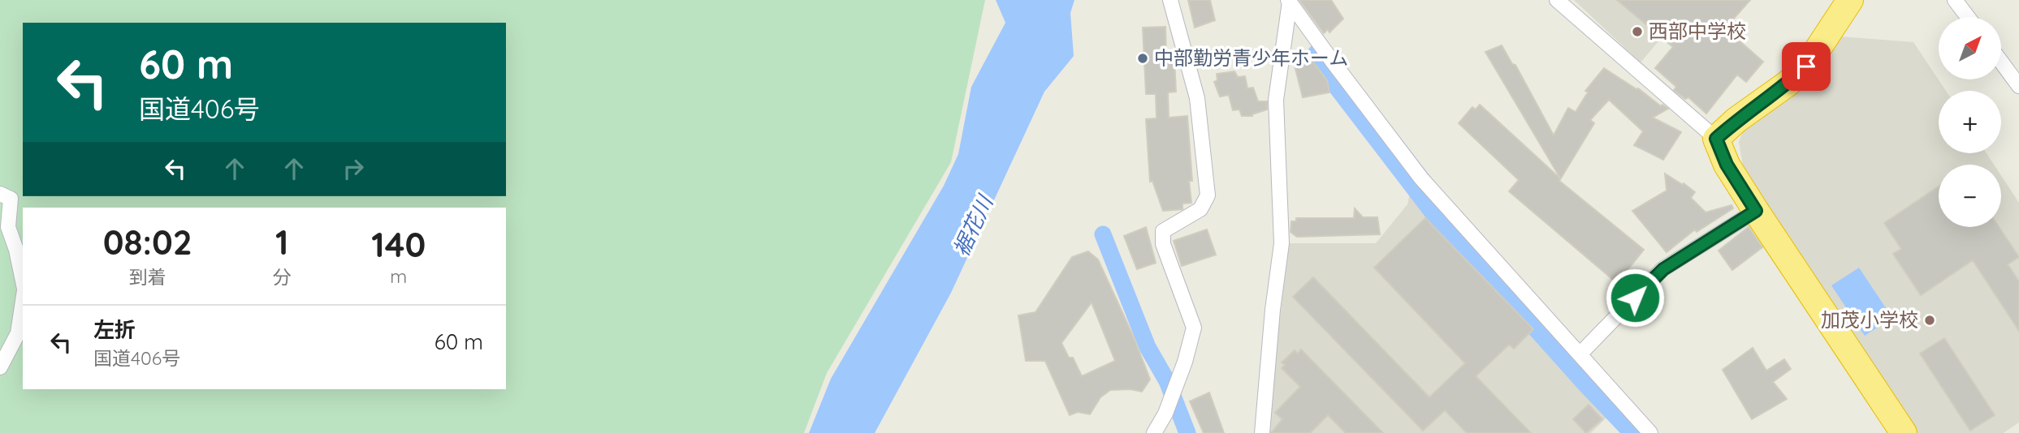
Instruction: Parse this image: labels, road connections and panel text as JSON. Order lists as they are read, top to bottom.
{
  "water": ["裾花川"],
  "places": ["西部中学校", "中部勤労青少年ホーム", "加茂小学校"],
  "north": "top right",
  "page": {
    "map_buttons": ["+", "−"],
    "turn": ["60 m", "国道406号"],
    "eta": [
      "08:02",
      "到着",
      "1",
      "分",
      "140",
      "m"
    ],
    "list": [
      {
        "name": "左折",
        "note": "国道406号",
        "value": "60 m"
      }
    ]
  }
}
